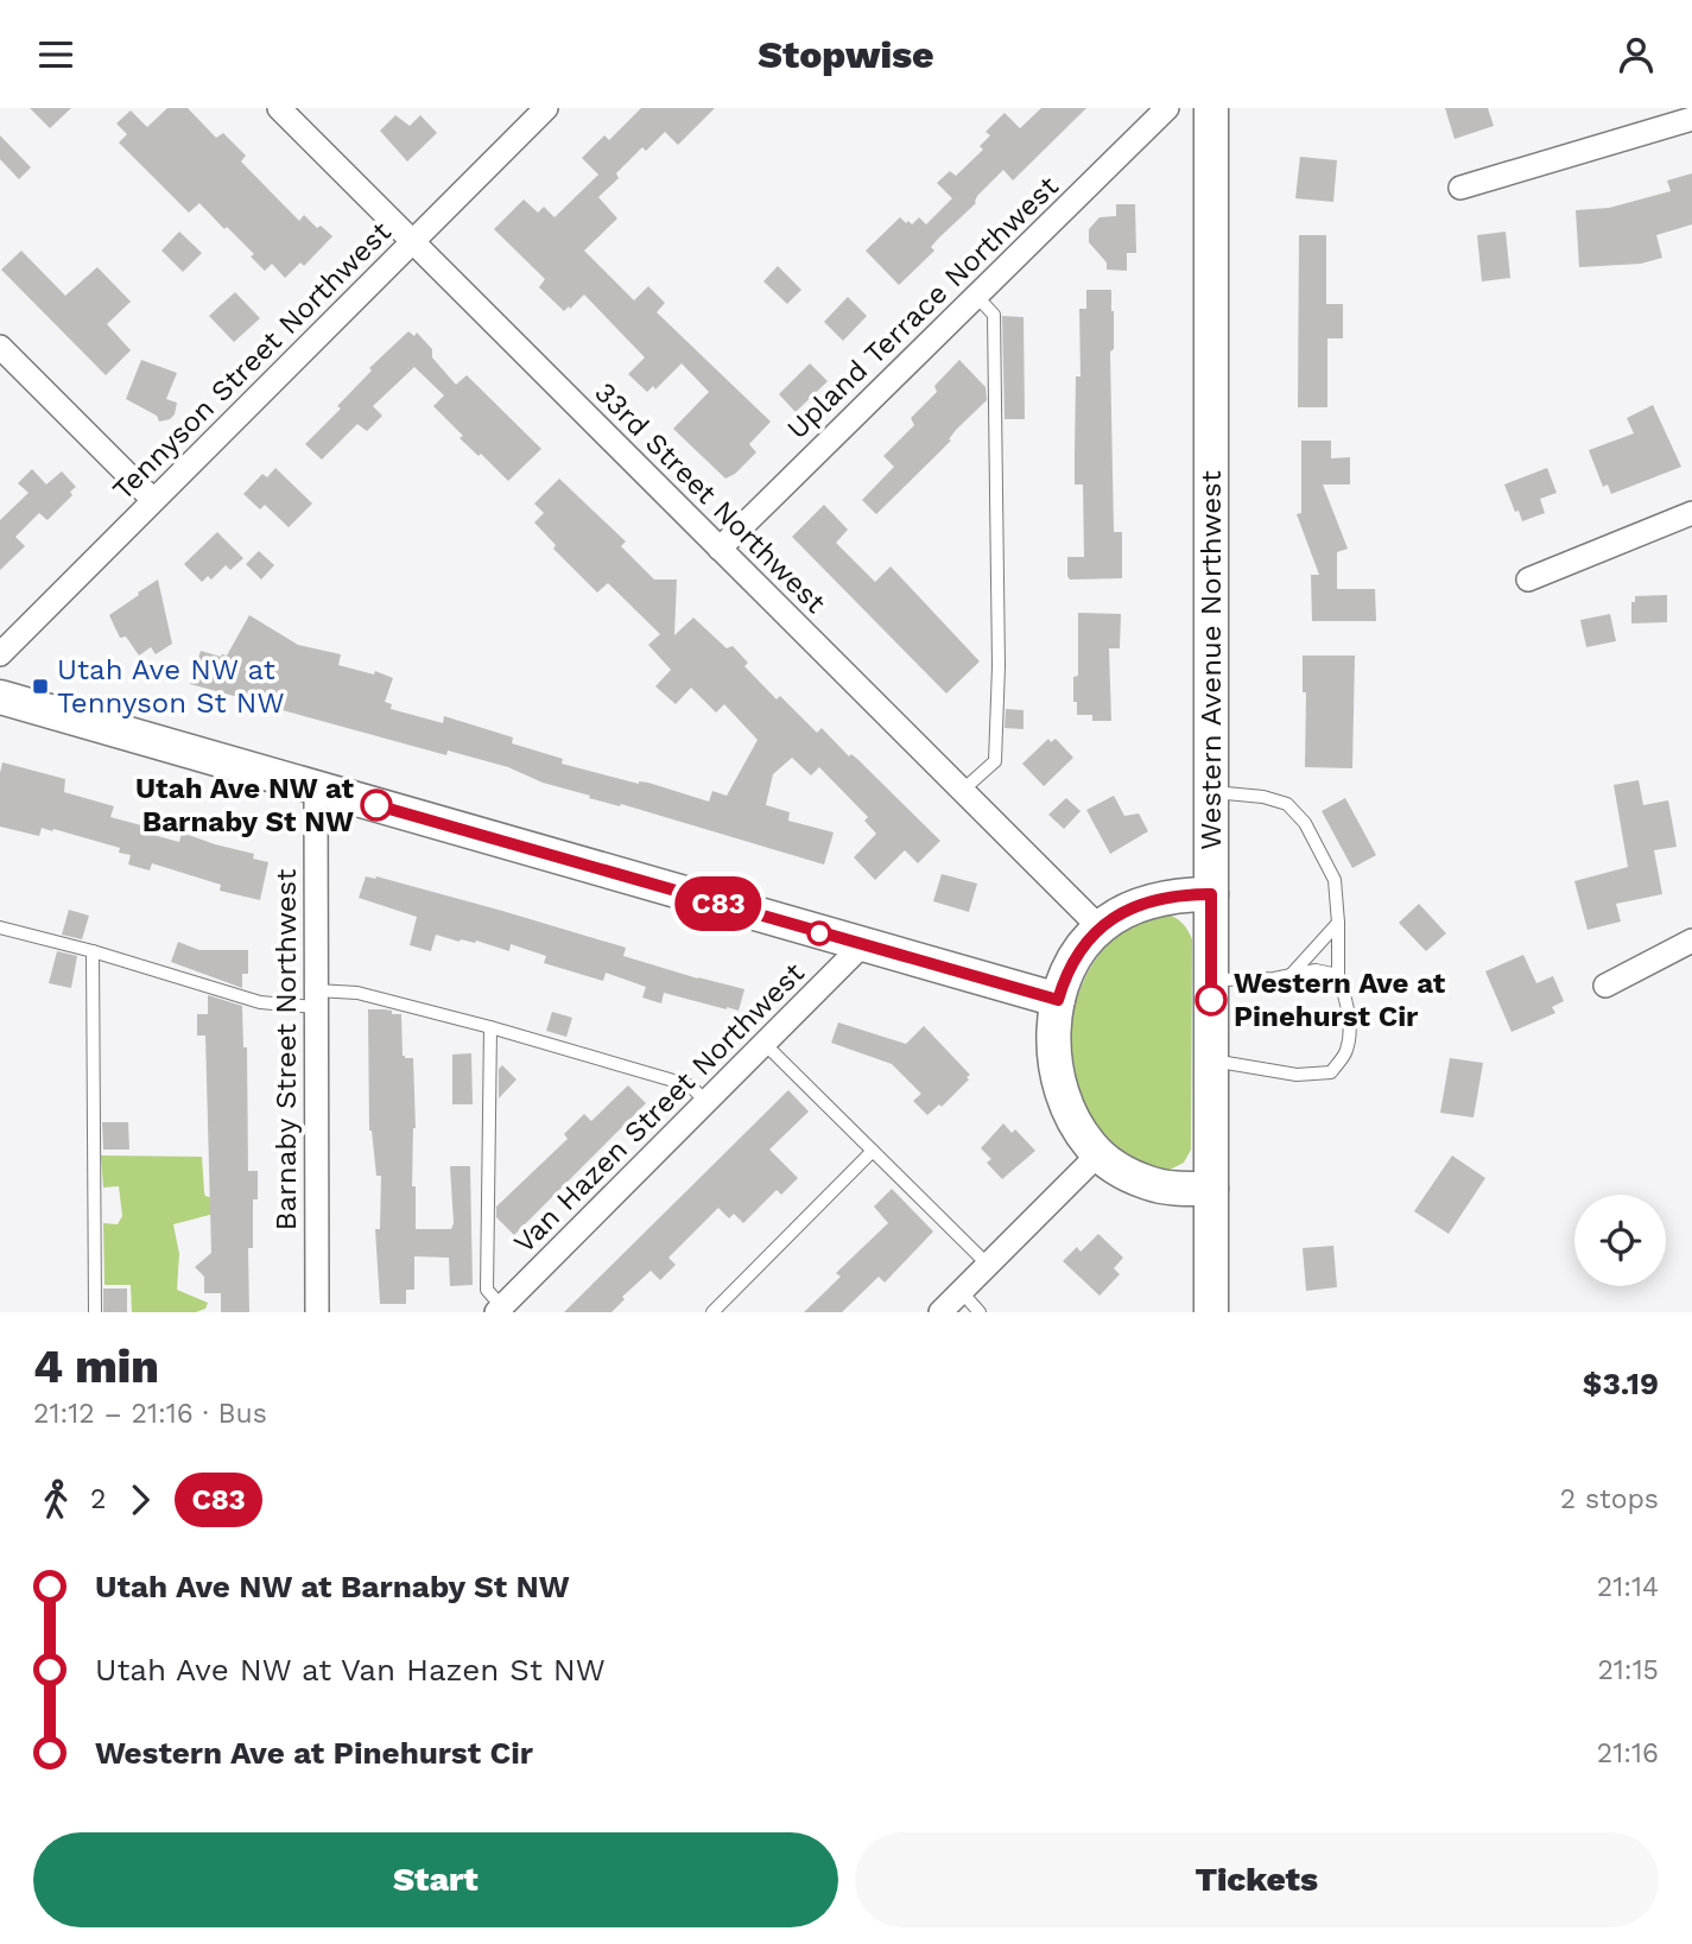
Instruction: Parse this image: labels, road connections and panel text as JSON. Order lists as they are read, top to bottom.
{
  "streets": {
    "street": [
      "Upland Terrace Northwest",
      "Tennyson Street Northwest",
      "33rd Street Northwest",
      "Western Avenue Northwest",
      "Barnaby Street Northwest",
      "Van Hazen Street Northwest"
    ]
  },
  "crossings": [
    ["Upland Terrace Northwest", "33rd Street Northwest"],
    ["Tennyson Street Northwest", "33rd Street Northwest"]
  ],
  "places": {
    "transit": ["Utah Ave NW at Tennyson St NW"],
    "other": ["Utah Ave NW at Barnaby St NW", "Western Ave at Pinehurst Cir"]
  },
  "lines": ["bus line C83"],
  "page": {
    "header": "Stopwise",
    "on_map": "C83",
    "heading": ["4 min", "21:12 – 21:16 · Bus", "$3.19"],
    "legs": ["2", "C83", "2 stops"],
    "list": [
      {
        "name": "Utah Ave NW at Barnaby St NW",
        "value": "21:14"
      },
      {
        "name": "Utah Ave NW at Van Hazen St NW",
        "value": "21:15"
      },
      {
        "name": "Western Ave at Pinehurst Cir",
        "value": "21:16"
      }
    ],
    "buttons": ["Start", "Tickets"]
  }
}
